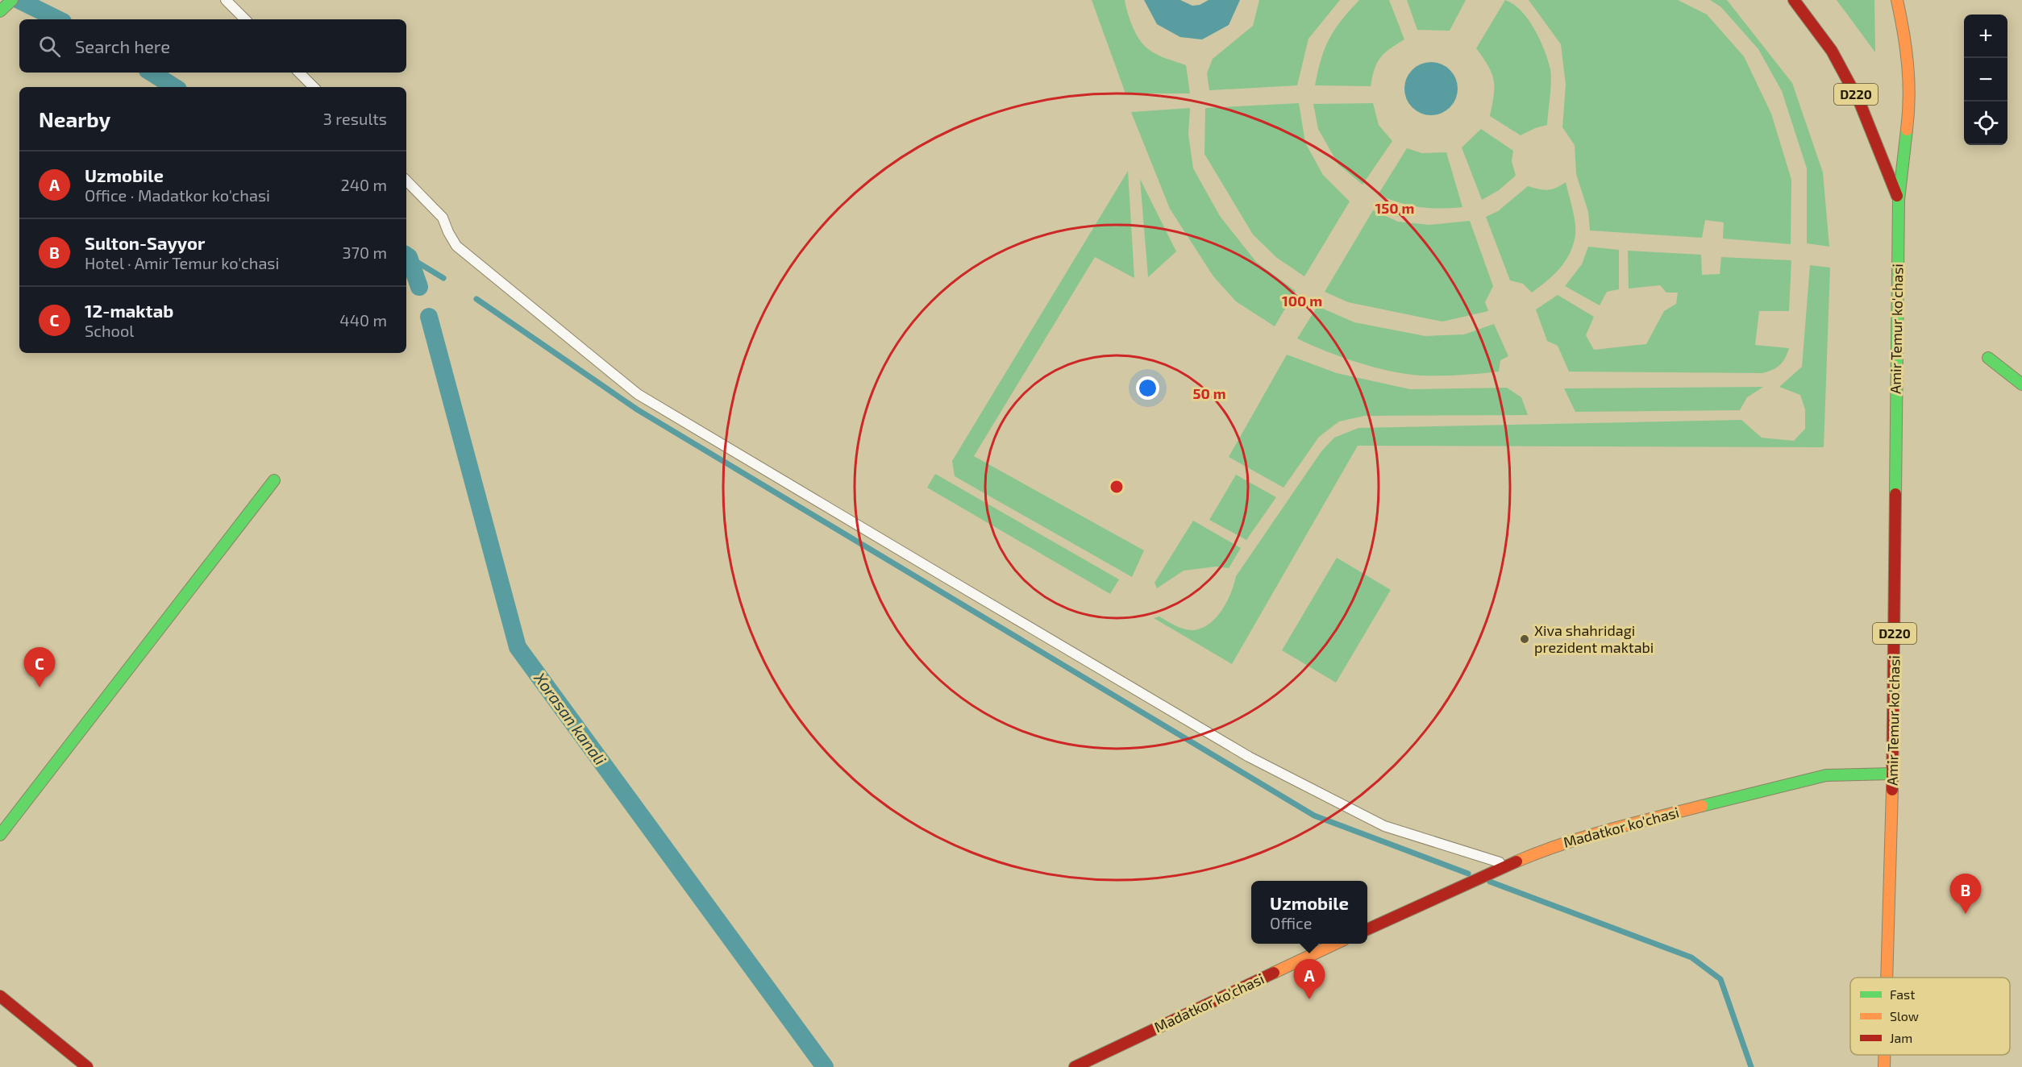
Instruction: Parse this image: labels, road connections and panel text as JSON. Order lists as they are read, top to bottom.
{
  "streets": {
    "street": ["D220", "Amir Temur ko'chasi", "Madatkor ko'chasi"]
  },
  "crossings": [
    ["Amir Temur ko'chasi", "Madatkor ko'chasi"]
  ],
  "water": ["Xorasan kanali"],
  "places": ["Xiva shahridagi prezident maktabi"],
  "legend": ["Fast", "Slow", "Jam"],
  "page": {
    "map_buttons": ["+", "−"],
    "search": "Search here",
    "heading": ["Nearby", "3 results"],
    "list": [
      {
        "mark": "A",
        "name": "Uzmobile",
        "note": "Office · Madatkor ko'chasi",
        "value": "240 m"
      },
      {
        "mark": "B",
        "name": "Sulton-Sayyor",
        "note": "Hotel · Amir Temur ko'chasi",
        "value": "370 m"
      },
      {
        "mark": "C",
        "name": "12-maktab",
        "note": "School",
        "value": "440 m"
      }
    ],
    "pins": ["C", "B", "A"],
    "popup": ["Uzmobile", "Office"]
  },
  "rings": ["150 m", "100 m", "50 m"]
}
